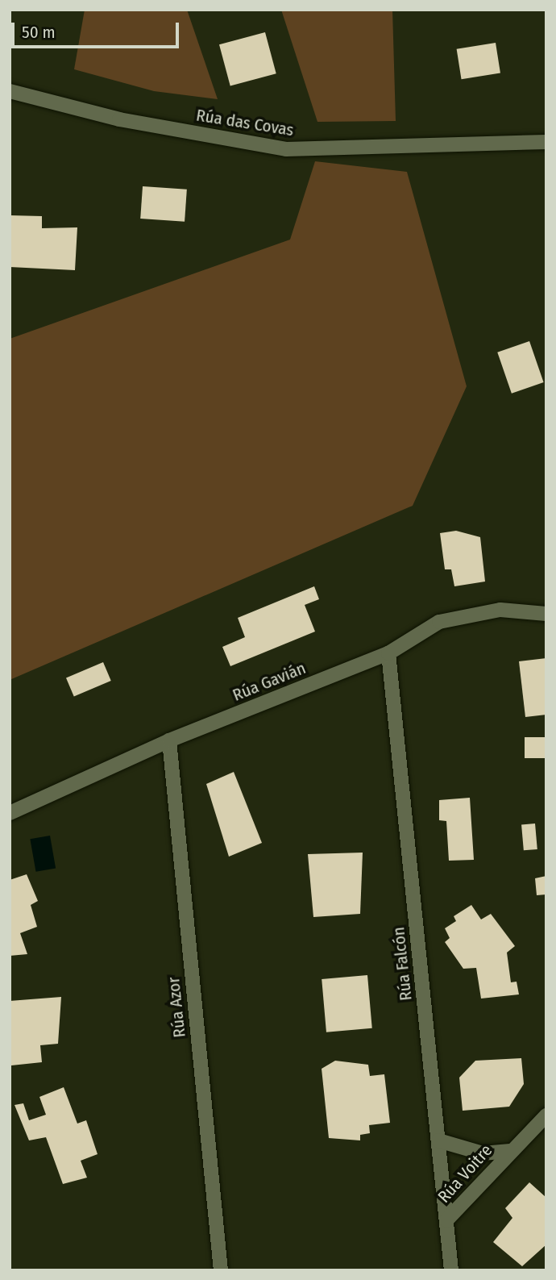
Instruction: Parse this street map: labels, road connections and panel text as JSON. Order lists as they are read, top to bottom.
{
  "streets": {
    "street": [
      "Rúa das Covas",
      "Rúa Gavián",
      "Rúa Falcón",
      "Rúa Azor",
      "Rúa Voitre"
    ]
  },
  "crossings": [
    ["Rúa Gavián", "Rúa Falcón"],
    ["Rúa Gavián", "Rúa Azor"],
    ["Rúa Falcón", "Rúa Voitre"]
  ],
  "scale_bar": "50 m"
}
